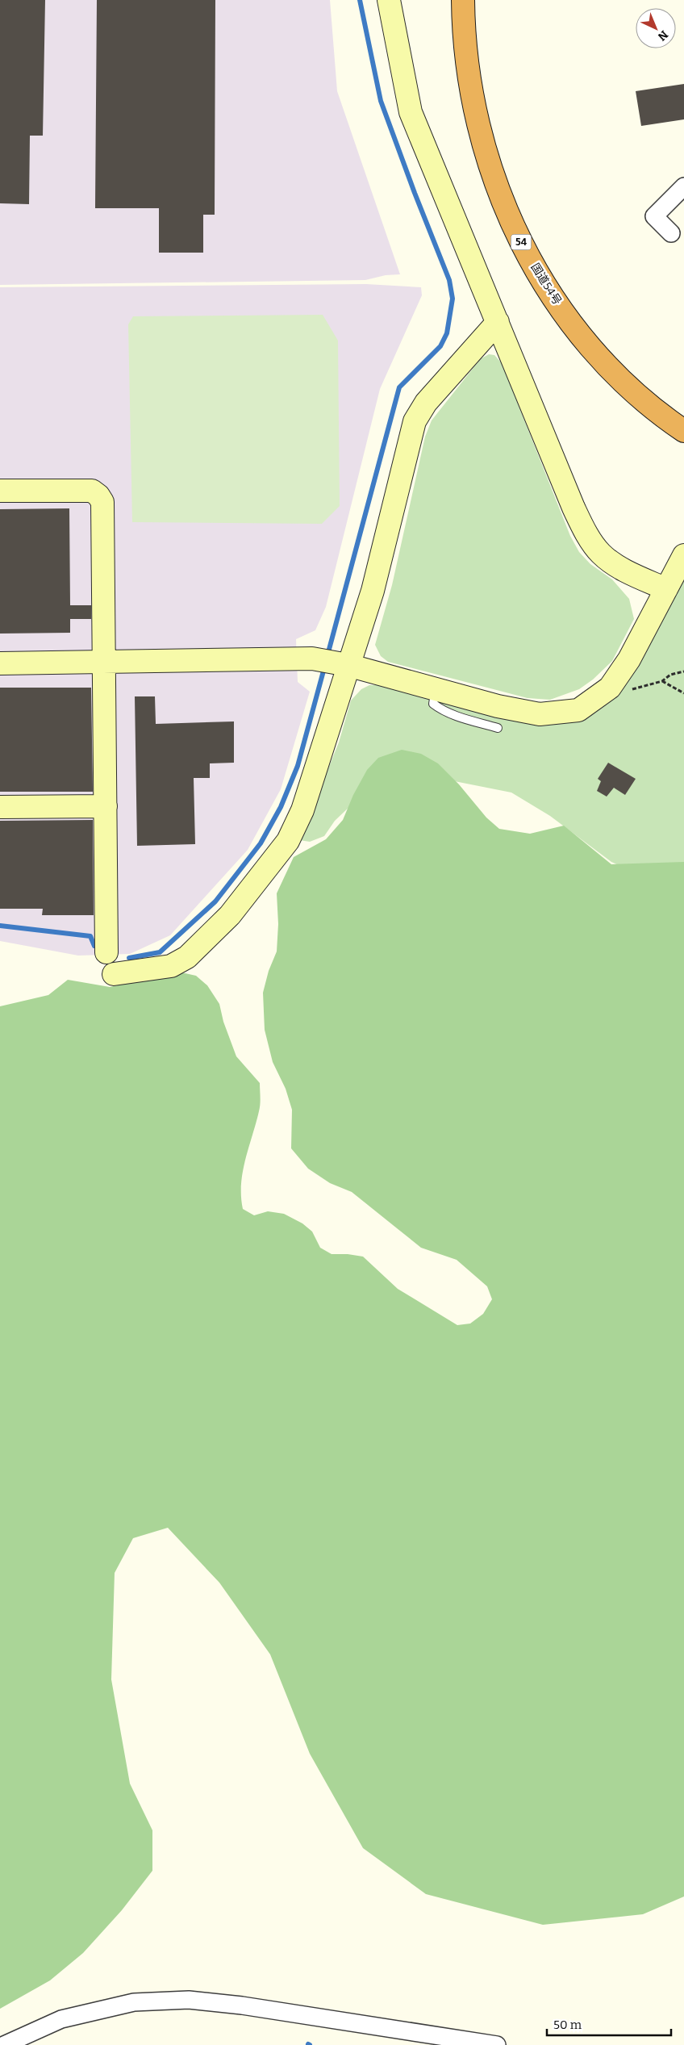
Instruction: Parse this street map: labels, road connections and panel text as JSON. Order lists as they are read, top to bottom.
{
  "streets": {
    "highway": ["54", "国道54号"]
  },
  "scale_bar": "50 m",
  "north": "bottom right"
}
